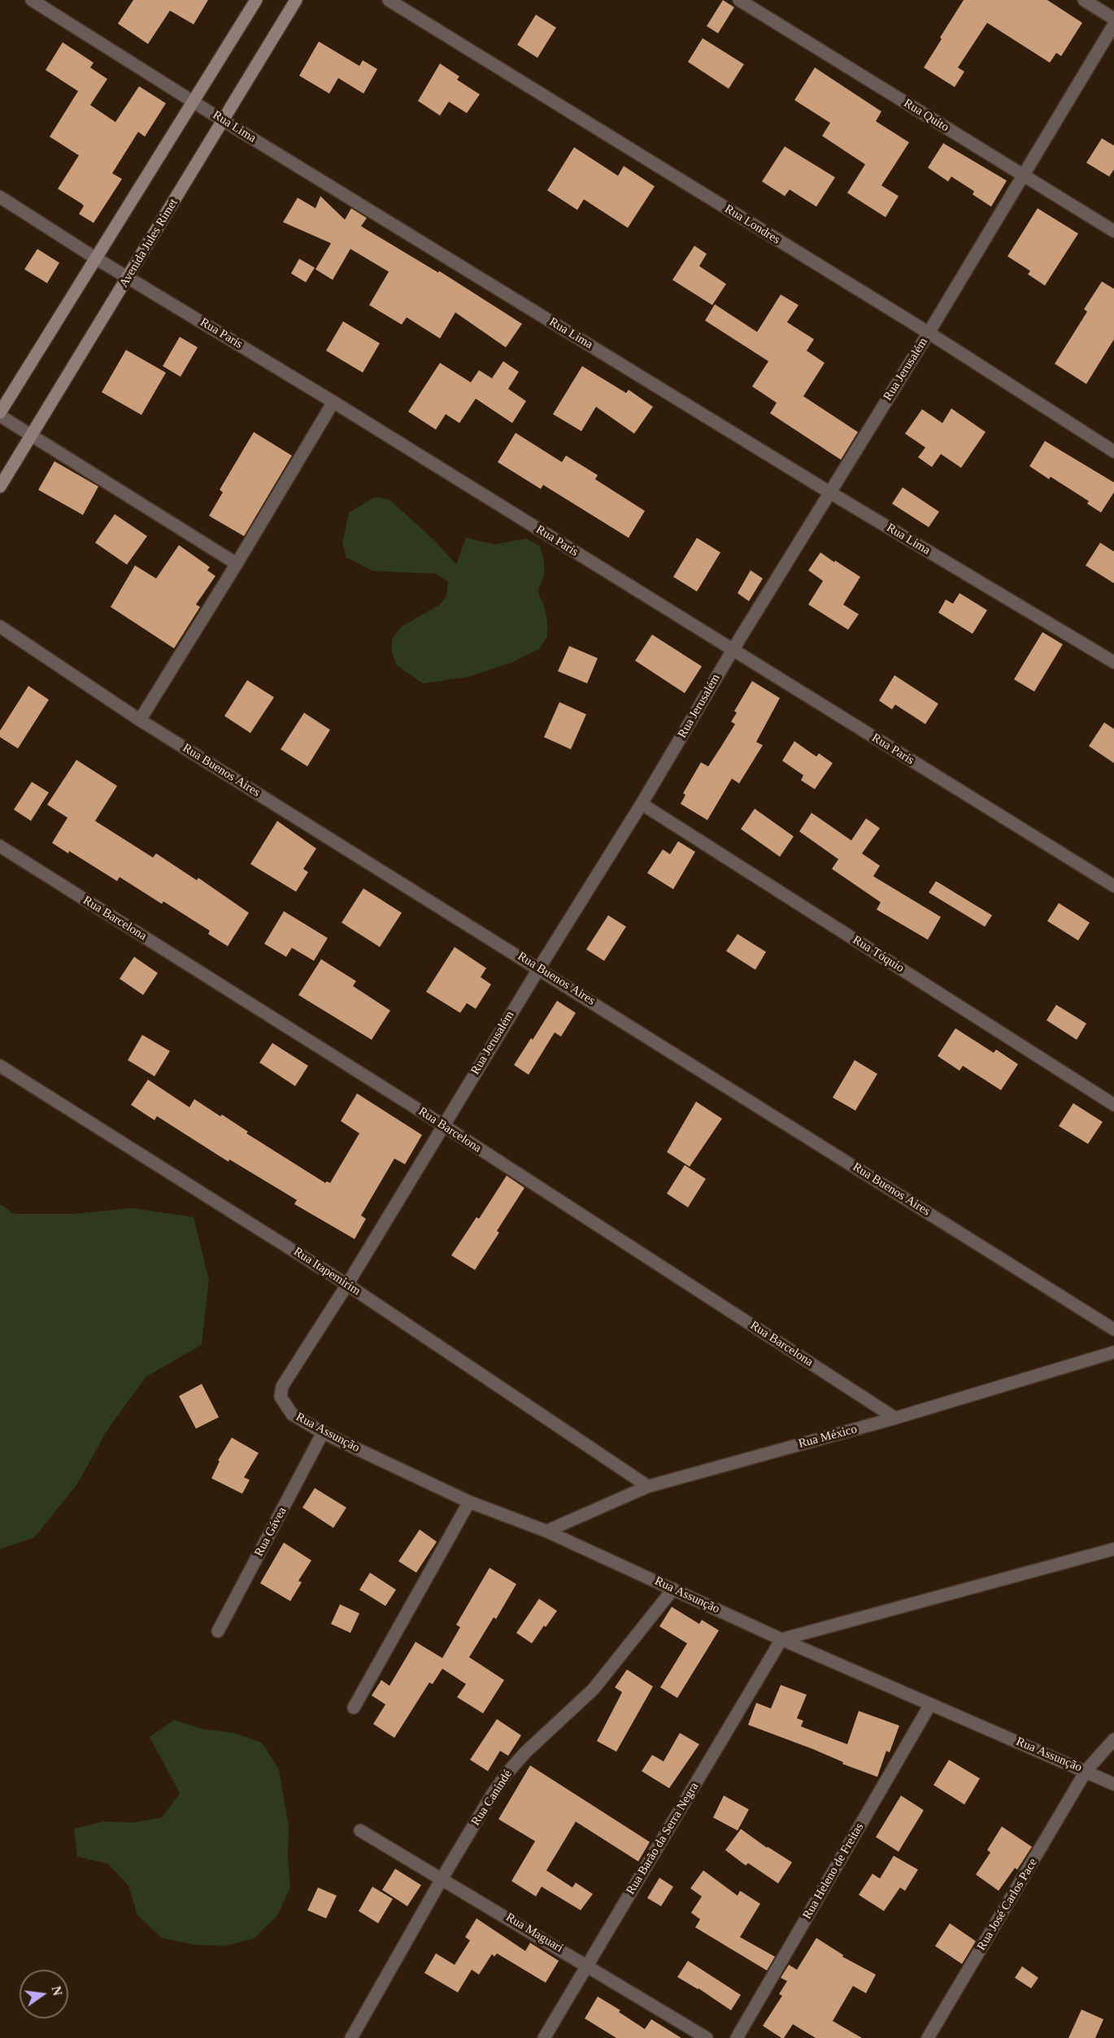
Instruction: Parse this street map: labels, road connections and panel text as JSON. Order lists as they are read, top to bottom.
{
  "streets": {
    "main road": ["Avenida Jules Rimet"],
    "street": [
      "Rua Quito",
      "Rua Lima",
      "Rua Londres",
      "Rua Paris",
      "Rua Jerusalém",
      "Rua Buenos Aires",
      "Rua Barcelona",
      "Rua Tóquio",
      "Rua Itapemirim",
      "Rua Assunção",
      "Rua México",
      "Rua Gávea",
      "Rua Canindé",
      "Rua Barão da Serra Negra",
      "Rua Heleno de Freitas",
      "Rua José Carlos Pace",
      "Rua Maguari"
    ]
  },
  "crossings": [
    ["Rua Quito", "Rua Jerusalém"],
    ["Rua Lima", "Avenida Jules Rimet"],
    ["Rua Lima", "Rua Jerusalém"],
    ["Rua Londres", "Rua Jerusalém"],
    ["Avenida Jules Rimet", "Rua Paris"],
    ["Rua Paris", "Rua Jerusalém"],
    ["Rua Jerusalém", "Rua Buenos Aires"],
    ["Rua Jerusalém", "Rua Barcelona"],
    ["Rua Jerusalém", "Rua Tóquio"],
    ["Rua Jerusalém", "Rua Itapemirim"],
    ["Rua Jerusalém", "Rua Assunção"],
    ["Rua Barcelona", "Rua México"],
    ["Rua Itapemirim", "Rua México"],
    ["Rua Assunção", "Rua México"],
    ["Rua Assunção", "Rua Gávea"],
    ["Rua Assunção", "Rua Canindé"],
    ["Rua Assunção", "Rua Barão da Serra Negra"],
    ["Rua Assunção", "Rua Heleno de Freitas"],
    ["Rua Assunção", "Rua José Carlos Pace"],
    ["Rua Canindé", "Rua Maguari"],
    ["Rua Barão da Serra Negra", "Rua Maguari"]
  ],
  "north": "right"
}
